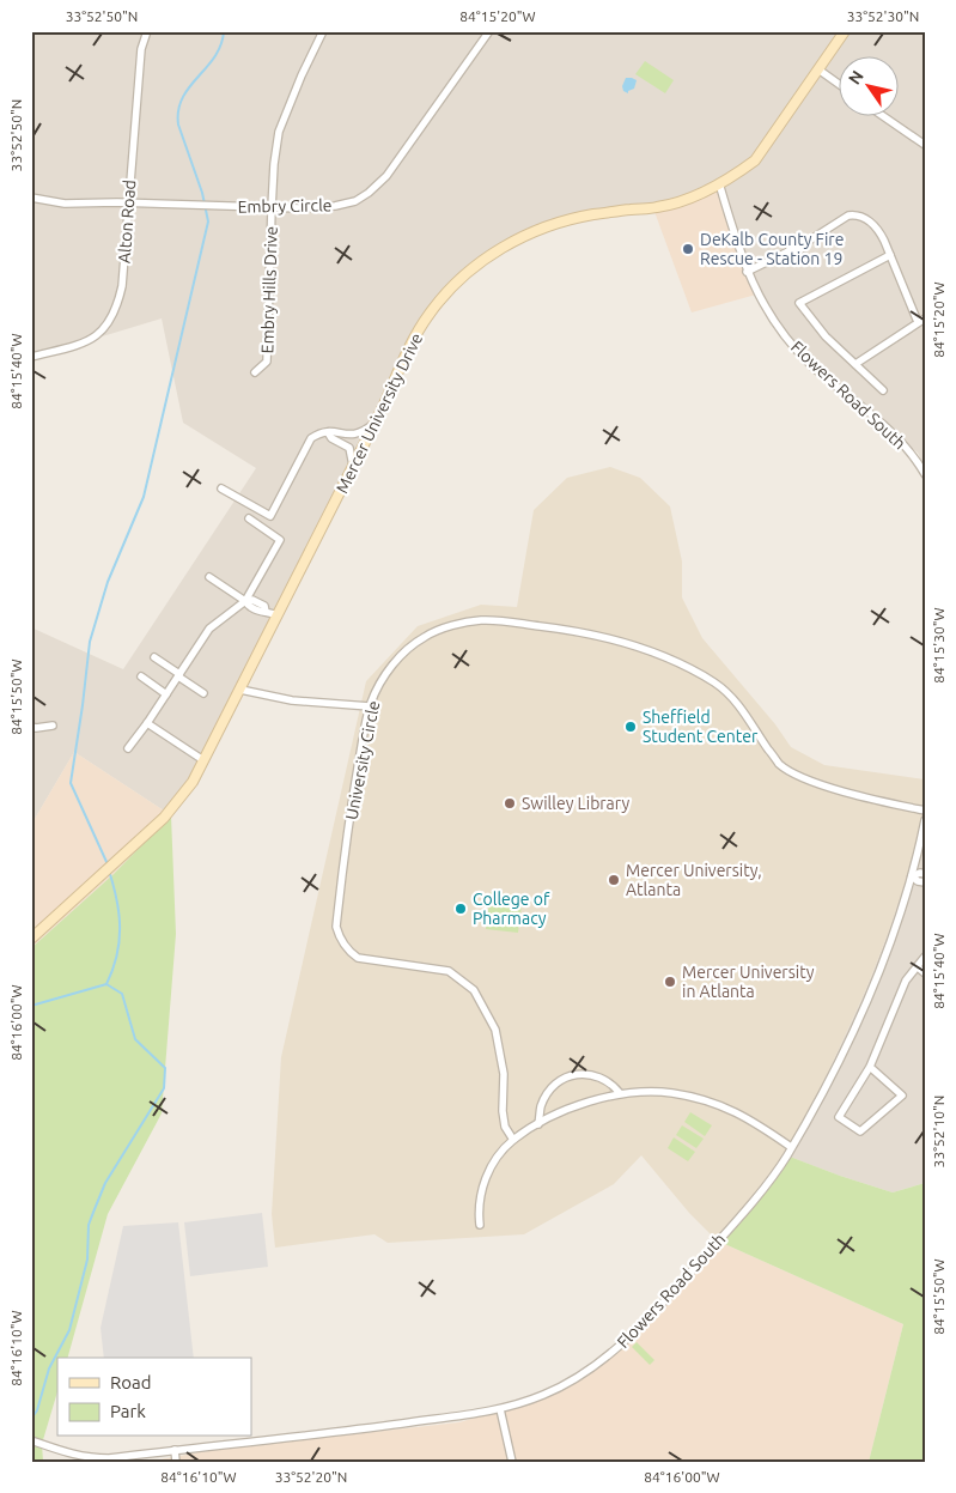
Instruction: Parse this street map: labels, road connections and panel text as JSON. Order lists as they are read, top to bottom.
{
  "streets": {
    "street": [
      "Embry Circle",
      "Alton Road",
      "Embry Hills Drive",
      "Flowers Road South",
      "Mercer University Drive",
      "University Circle"
    ]
  },
  "crossings": [
    ["Embry Circle", "Alton Road"],
    ["Embry Circle", "Embry Hills Drive"],
    ["Flowers Road South", "Mercer University Drive"]
  ],
  "places": [
    "DeKalb County Fire Rescue - Station 19",
    "Sheffield Student Center",
    "Swilley Library",
    "Mercer University, Atlanta",
    "College of Pharmacy",
    "Mercer University in Atlanta"
  ],
  "legend": ["Road", "Park"],
  "north": "top left",
  "coordinates": [
    "33°52'50\"N",
    "84°15'20\"W",
    "33°52'30\"N",
    "84°15'40\"W",
    "84°15'30\"W",
    "84°15'50\"W",
    "84°16'00\"W",
    "33°52'10\"N",
    "84°16'10\"W",
    "33°52'20\"N"
  ]
}
